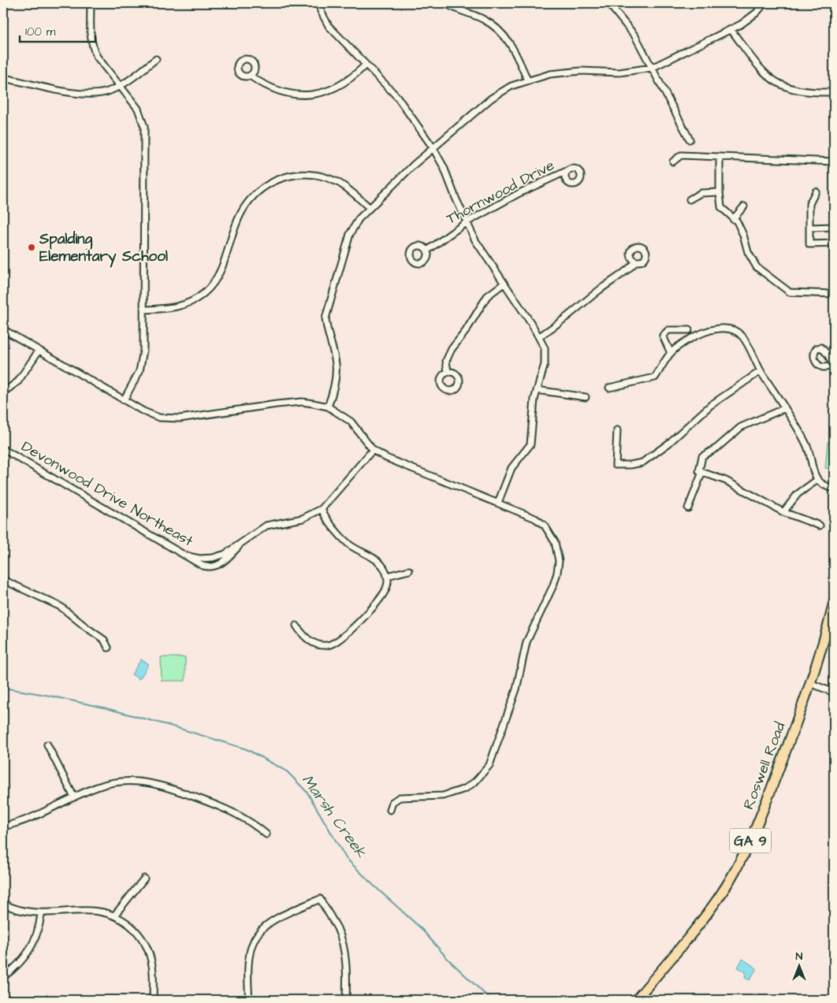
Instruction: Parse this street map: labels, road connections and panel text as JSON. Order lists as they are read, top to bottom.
{
  "streets": {
    "main road": ["Roswell Road", "GA 9"],
    "street": ["Thornwood Drive", "Devonwood Drive Northeast"]
  },
  "water": ["Marsh Creek"],
  "places": ["Spalding Elementary School"],
  "scale_bar": "100 m",
  "north": "top"
}
